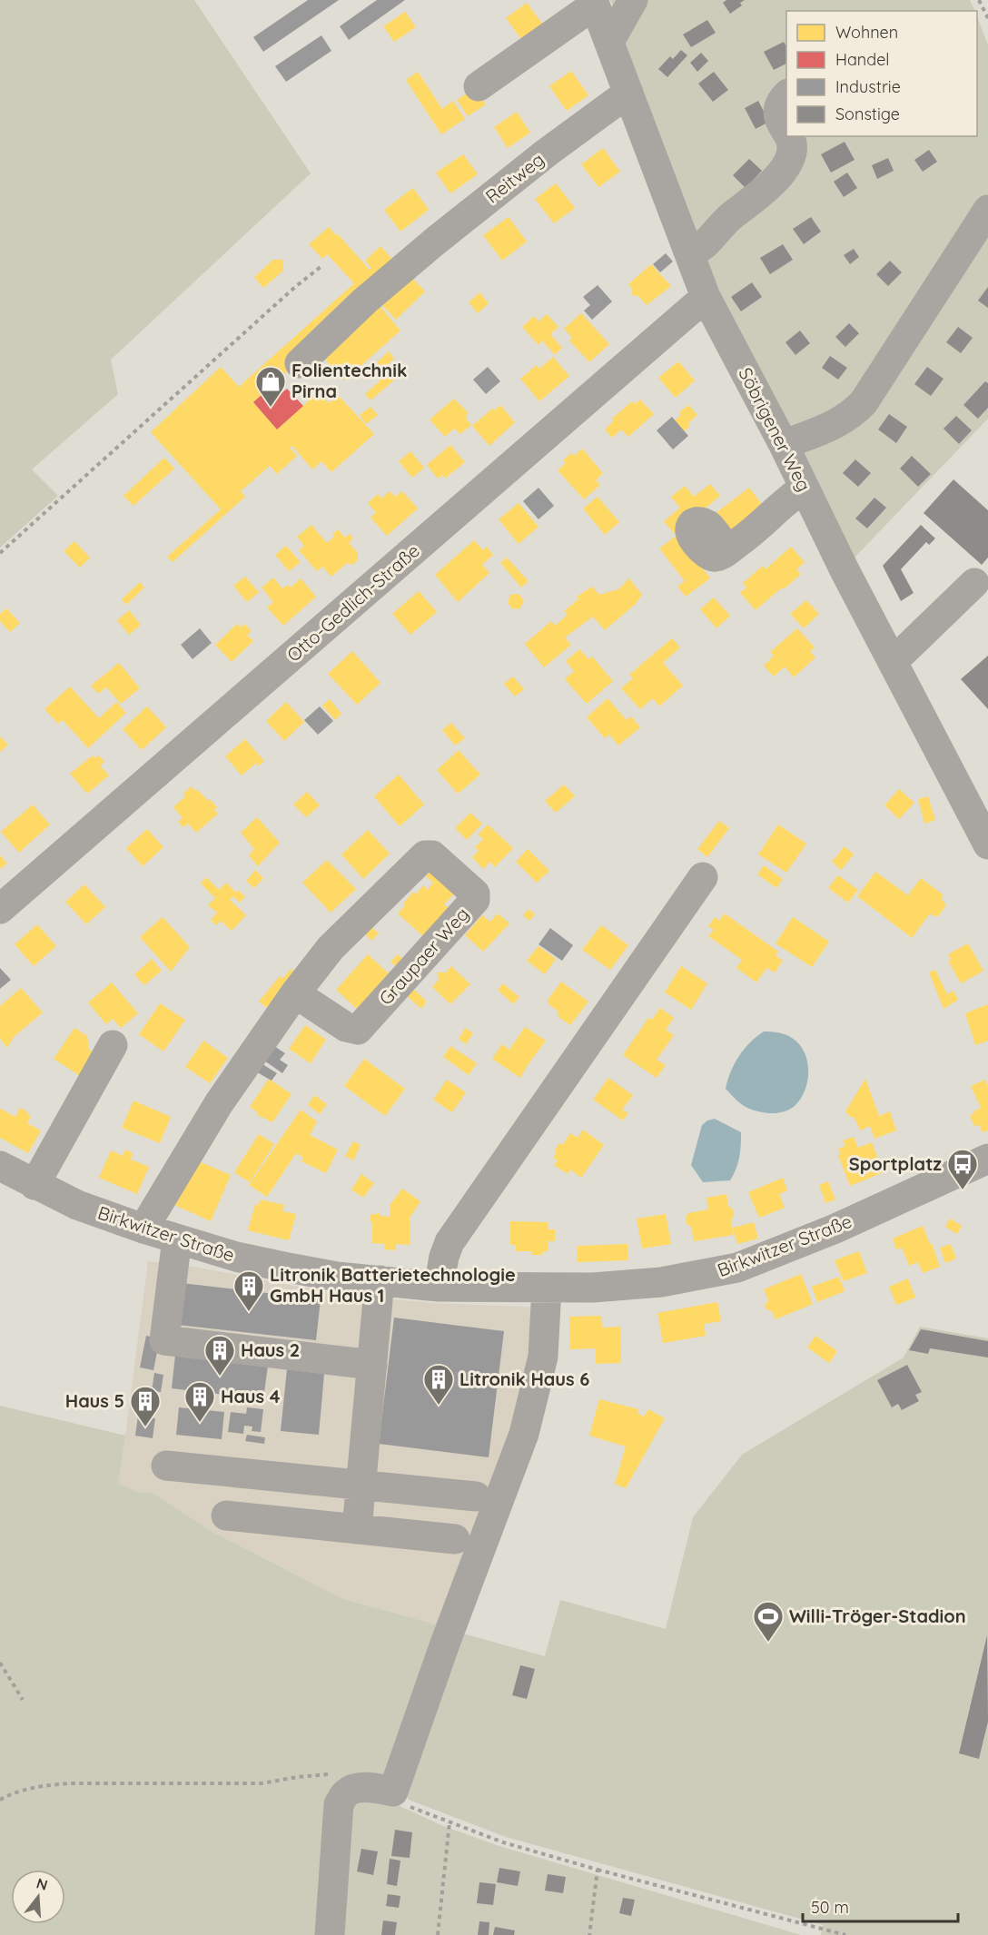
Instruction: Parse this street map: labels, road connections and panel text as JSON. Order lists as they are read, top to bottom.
{
  "streets": {
    "street": [
      "Reitweg",
      "Söbrigener Weg",
      "Otto-Gedlich-Straße",
      "Graupaer Weg",
      "Birkwitzer Straße"
    ]
  },
  "crossings": [
    ["Reitweg", "Söbrigener Weg"],
    ["Söbrigener Weg", "Otto-Gedlich-Straße"],
    ["Graupaer Weg", "Birkwitzer Straße"]
  ],
  "places": {
    "shop": ["Folientechnik Pirna"],
    "bus stop": ["Sportplatz"],
    "building": [
      "Litronik Batterietechnologie GmbH Haus 1",
      "Haus 2",
      "Litronik Haus 6",
      "Haus 4",
      "Haus 5"
    ],
    "sports": ["Willi-Tröger-Stadion"]
  },
  "legend": [
    "Wohnen",
    "Handel",
    "Industrie",
    "Sonstige"
  ],
  "scale_bar": "50 m",
  "north": "top"
}
